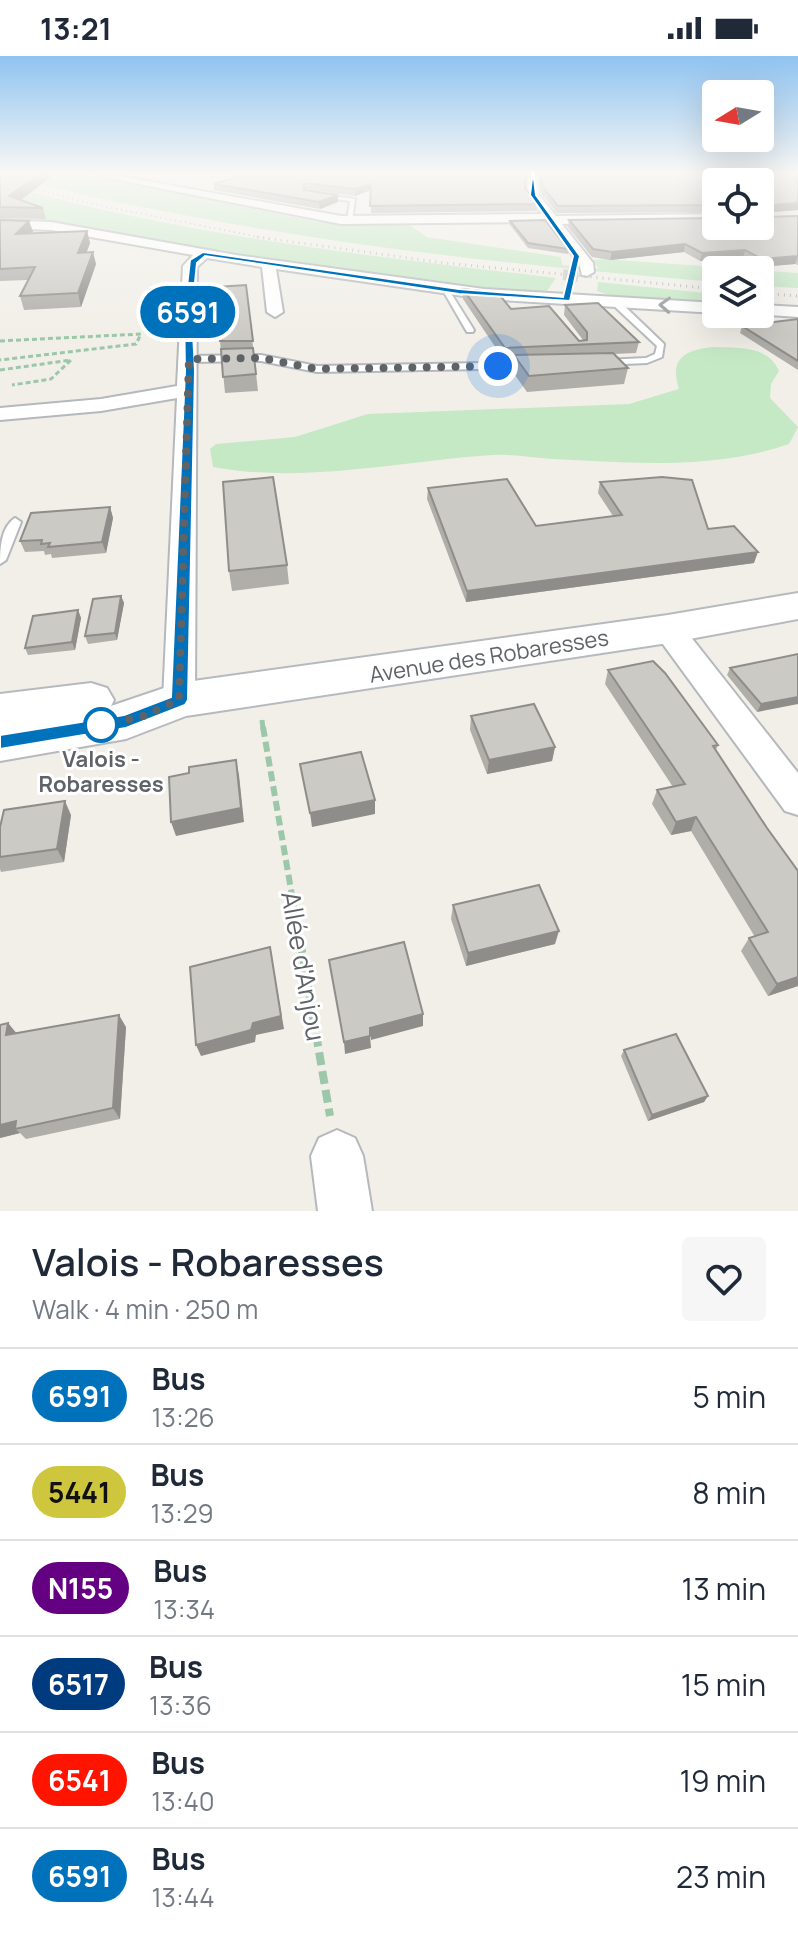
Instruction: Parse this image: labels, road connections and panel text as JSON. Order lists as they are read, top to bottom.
{
  "streets": {
    "street": ["Avenue des Robaresses"],
    "path": ["Allée d'Anjou"]
  },
  "places": ["Valois - Robaresses"],
  "lines": ["bus line 6591"],
  "north": "left",
  "page": {
    "status": "13:21",
    "on_map": "6591",
    "heading": ["Valois - Robaresses", "Walk · 4 min · 250 m"],
    "list": [
      {
        "mark": "6591",
        "name": "Bus",
        "note": "13:26",
        "value": "5 min"
      },
      {
        "mark": "5441",
        "name": "Bus",
        "note": "13:29",
        "value": "8 min"
      },
      {
        "mark": "N155",
        "name": "Bus",
        "note": "13:34",
        "value": "13 min"
      },
      {
        "mark": "6517",
        "name": "Bus",
        "note": "13:36",
        "value": "15 min"
      },
      {
        "mark": "6541",
        "name": "Bus",
        "note": "13:40",
        "value": "19 min"
      },
      {
        "mark": "6591",
        "name": "Bus",
        "note": "13:44",
        "value": "23 min"
      }
    ]
  }
}
